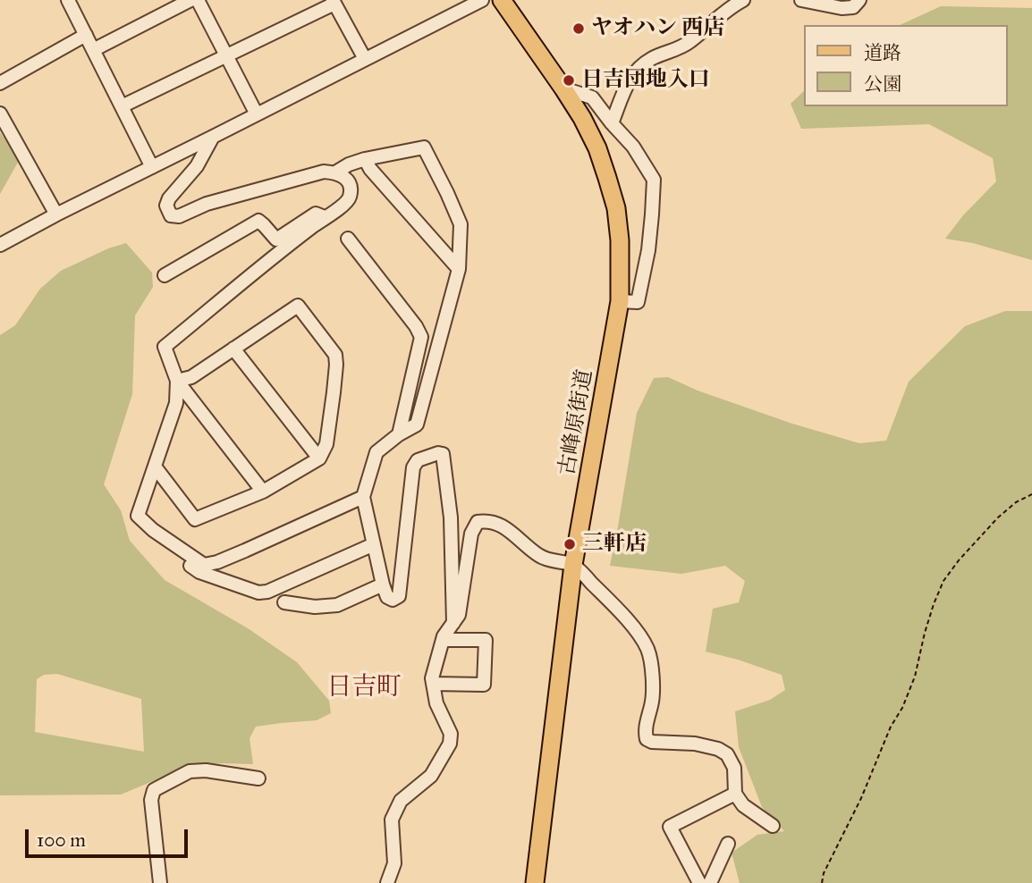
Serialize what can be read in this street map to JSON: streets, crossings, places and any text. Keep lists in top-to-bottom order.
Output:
{
  "streets": {
    "main road": ["古峰原街道"]
  },
  "districts": ["日吉町"],
  "places": ["ヤオハン 西店", "日吉団地入口", "三軒店"],
  "legend": ["道路", "公園"],
  "scale_bar": "100 m"
}
